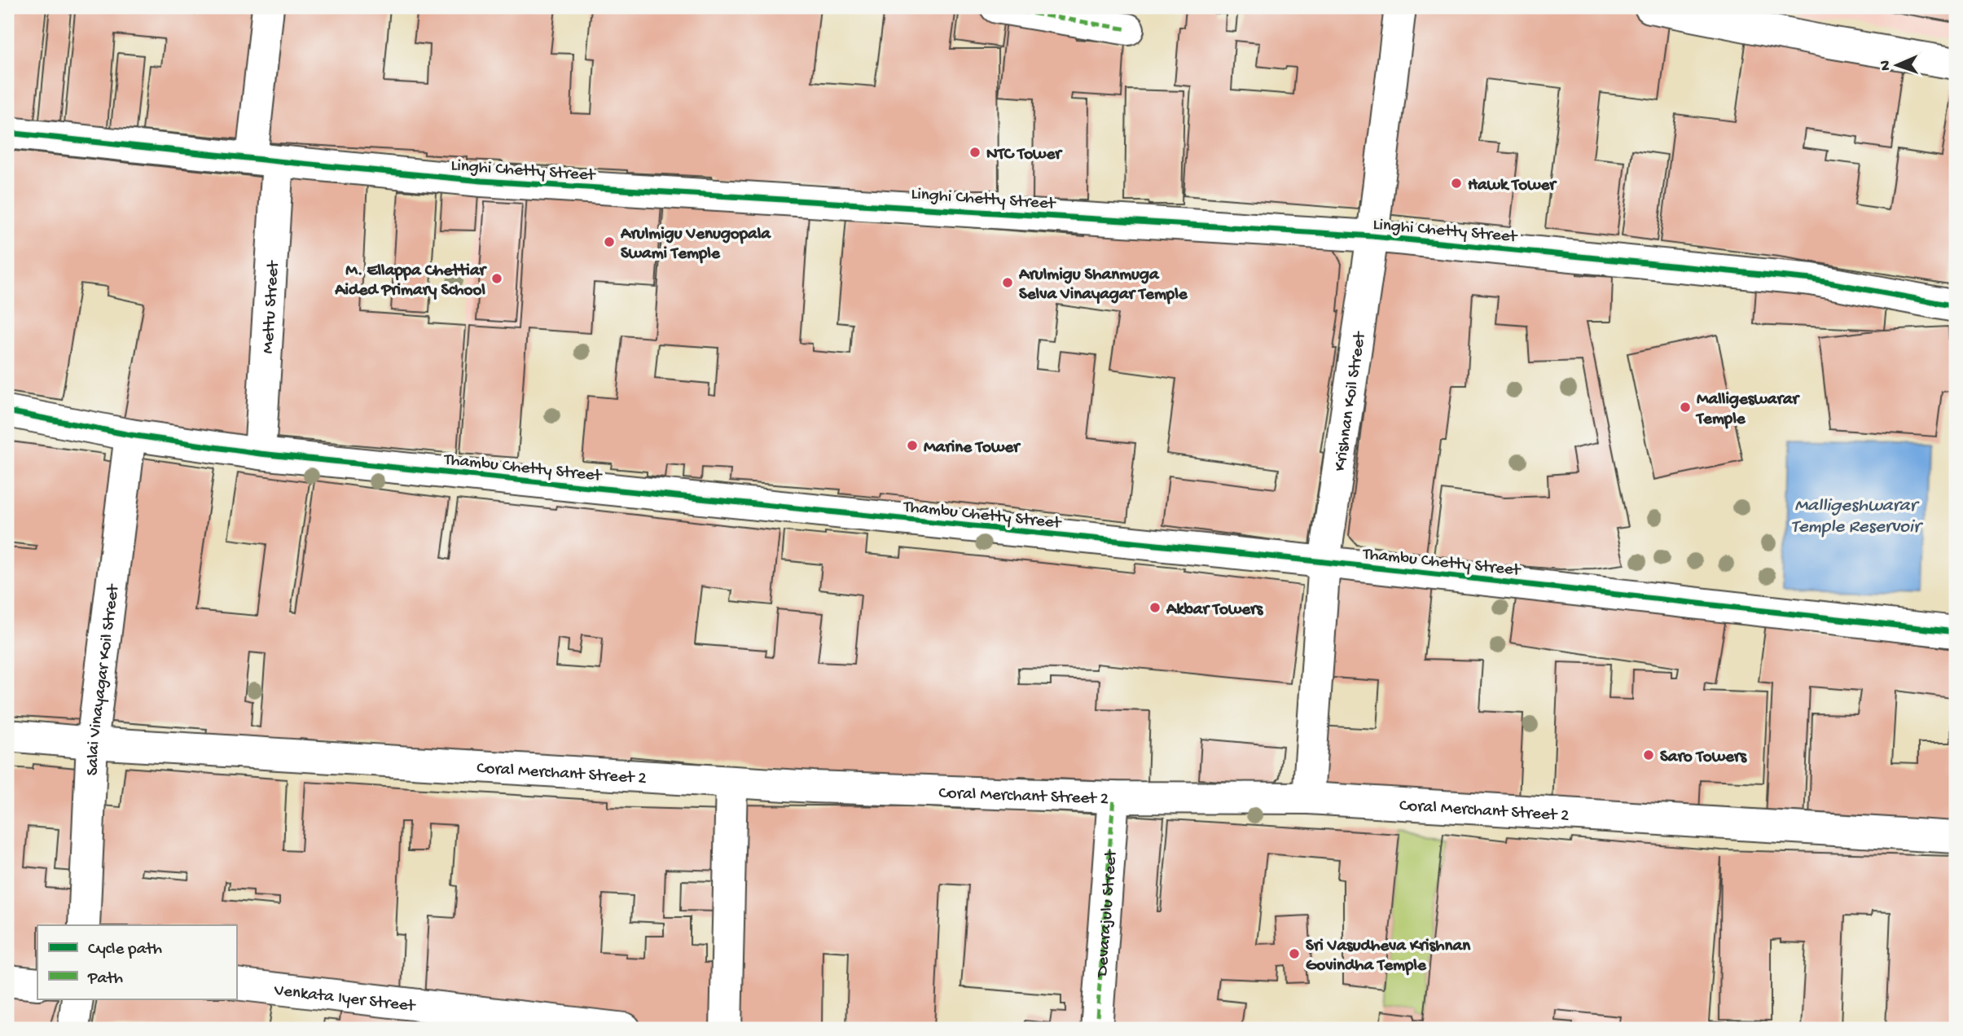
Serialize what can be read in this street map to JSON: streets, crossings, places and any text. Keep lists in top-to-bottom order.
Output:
{
  "streets": {
    "street": [
      "Linghi Chetty Street",
      "Mettu Street",
      "Krishnan Koil Street",
      "Thambu Chetty Street",
      "Salai Vinayagar Koil Street",
      "Coral Merchant Street 2",
      "Devarajulu Street",
      "Venkata Iyer Street"
    ]
  },
  "crossings": [
    ["Linghi Chetty Street", "Mettu Street"],
    ["Linghi Chetty Street", "Krishnan Koil Street"],
    ["Mettu Street", "Thambu Chetty Street"],
    ["Krishnan Koil Street", "Thambu Chetty Street"],
    ["Krishnan Koil Street", "Coral Merchant Street 2"],
    ["Thambu Chetty Street", "Salai Vinayagar Koil Street"],
    ["Salai Vinayagar Koil Street", "Coral Merchant Street 2"],
    ["Coral Merchant Street 2", "Devarajulu Street"]
  ],
  "water": ["Malligeshwarar Temple Reservoir"],
  "places": [
    "NTC Tower",
    "Hawk Tower",
    "Arulmigu Venugopala Swami Temple",
    "M. Ellappa Chettiar Aided Primary School",
    "Arulmigu Shanmuga Selva Vinayagar Temple",
    "Malligeswarar Temple",
    "Marine Tower",
    "Akbar Towers",
    "Saro Towers",
    "Sri Vasudheva Krishnan Govindha Temple"
  ],
  "legend": ["Cycle path", "Path"],
  "north": "left"
}
